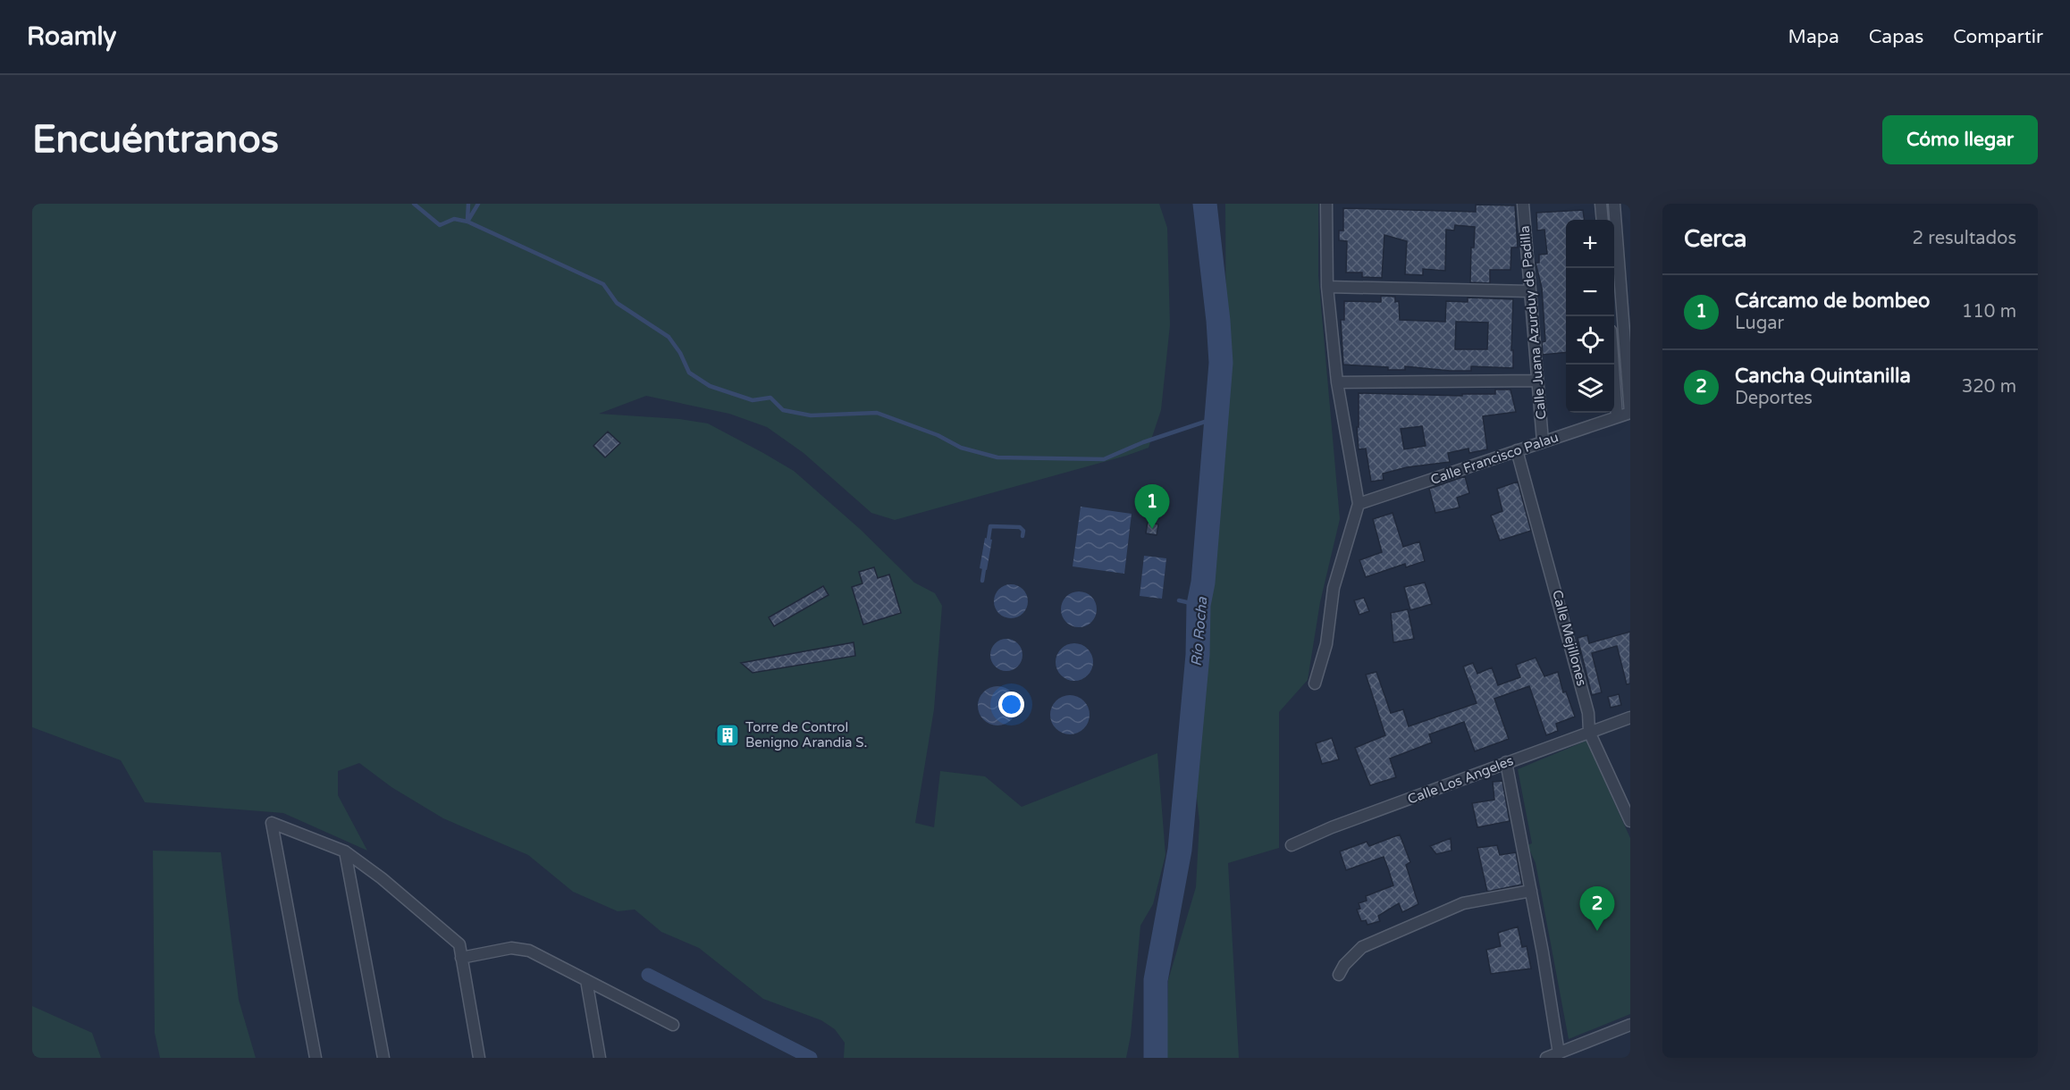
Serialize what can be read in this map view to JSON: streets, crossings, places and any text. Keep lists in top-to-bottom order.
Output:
{
  "streets": {
    "street": [
      "Calle Juana Azurduy de Padilla",
      "Calle Francisco Palau",
      "Calle Mejillones",
      "Calle Los Angeles"
    ]
  },
  "crossings": [
    ["Calle Juana Azurduy de Padilla", "Calle Francisco Palau"],
    ["Calle Francisco Palau", "Calle Mejillones"],
    ["Calle Mejillones", "Calle Los Angeles"]
  ],
  "water": ["Río Rocha"],
  "places": {
    "building": ["Torre de Control Benigno Arandia S."]
  },
  "page": {
    "header": "Roamly",
    "nav": ["Mapa", "Capas", "Compartir"],
    "buttons": "Cómo llegar",
    "title": "Encuéntranos",
    "heading": ["Cerca", "2 resultados"],
    "map_buttons": ["+", "−"],
    "list": [
      {
        "mark": "1",
        "name": "Cárcamo de bombeo",
        "note": "Lugar",
        "value": "110 m"
      },
      {
        "mark": "2",
        "name": "Cancha Quintanilla",
        "note": "Deportes",
        "value": "320 m"
      }
    ],
    "pins": ["1", "2"]
  }
}
